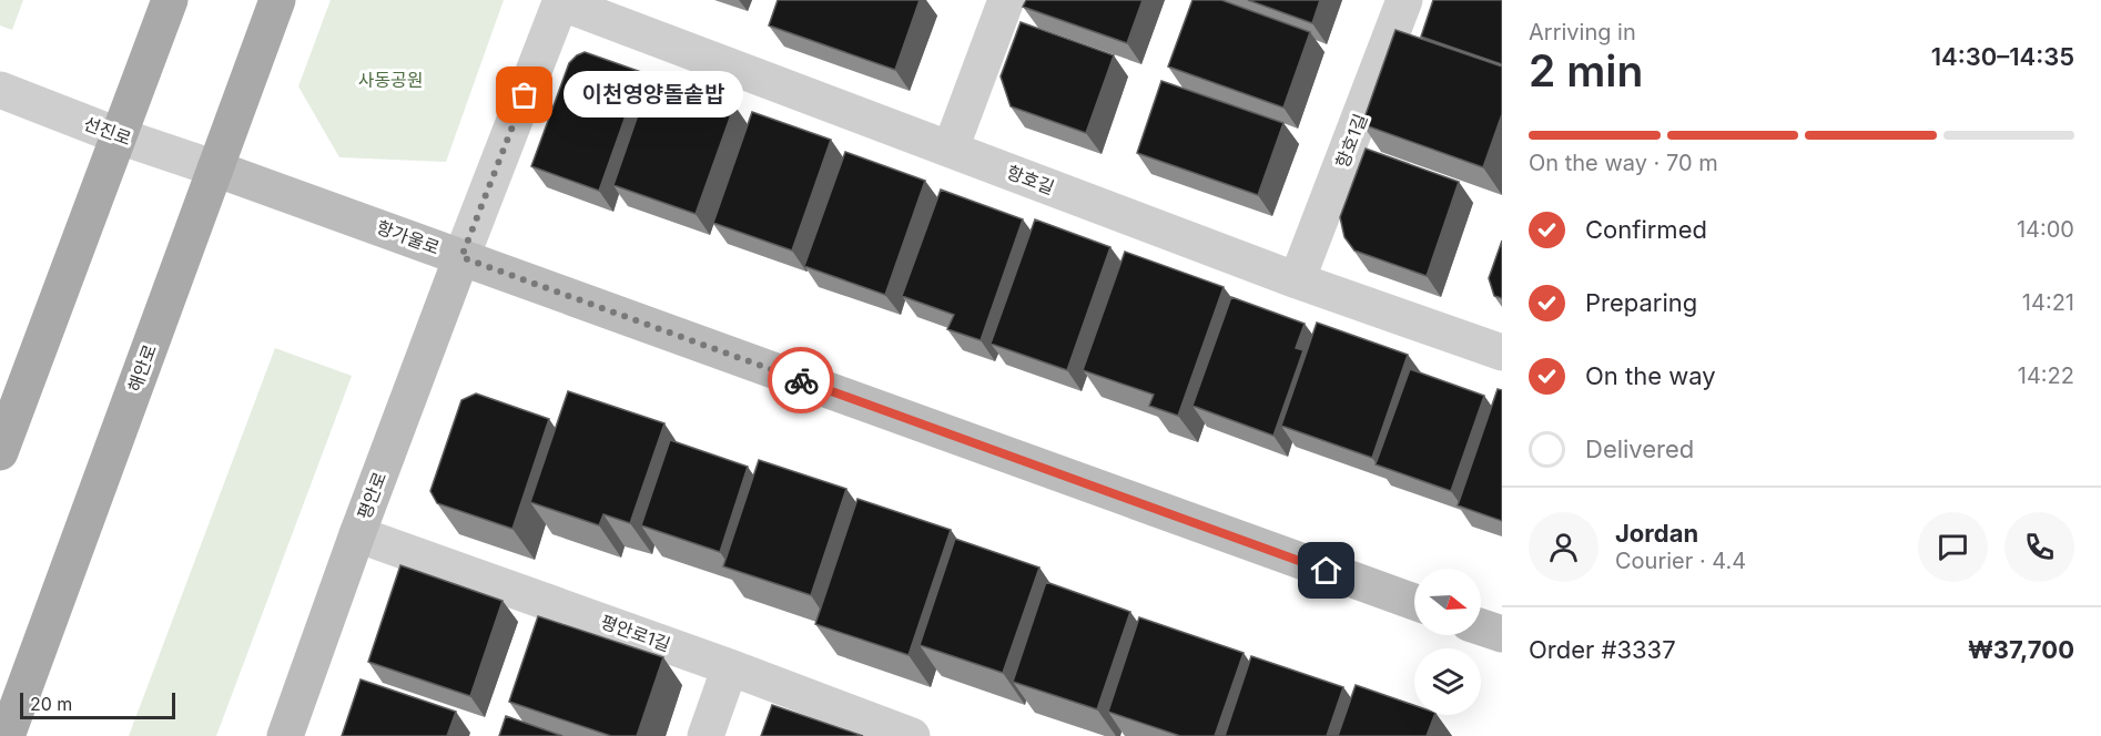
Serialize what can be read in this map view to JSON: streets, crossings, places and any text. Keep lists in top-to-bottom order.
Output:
{
  "streets": {
    "main road": ["항가울로", "해안로", "평안로"],
    "street": [
      "선진로",
      "항호1길",
      "항호길",
      "평안로1길"
    ]
  },
  "crossings": [
    ["선진로", "항가울로"],
    ["선진로", "해안로"],
    ["항호1길", "항호길"],
    ["항가울로", "해안로"],
    ["항가울로", "평안로"],
    ["평안로", "평안로1길"]
  ],
  "parks": ["사동공원"],
  "places": ["이천영양돌솥밥"],
  "scale_bar": "20 m",
  "north": "right",
  "page": {
    "heading": ["2 min", "Arriving in", "14:30–14:35"],
    "panel": [
      "Jordan",
      "Courier · 4.4",
      "Order #3337",
      "₩37,700"
    ],
    "bubble": "이천영양돌솥밥",
    "bar": "On the way · 70 m",
    "list": [
      ["Confirmed", "14:00"],
      ["Preparing", "14:21"],
      ["On the way", "14:22"],
      "Delivered"
    ],
    "scale": "20 m"
  }
}
